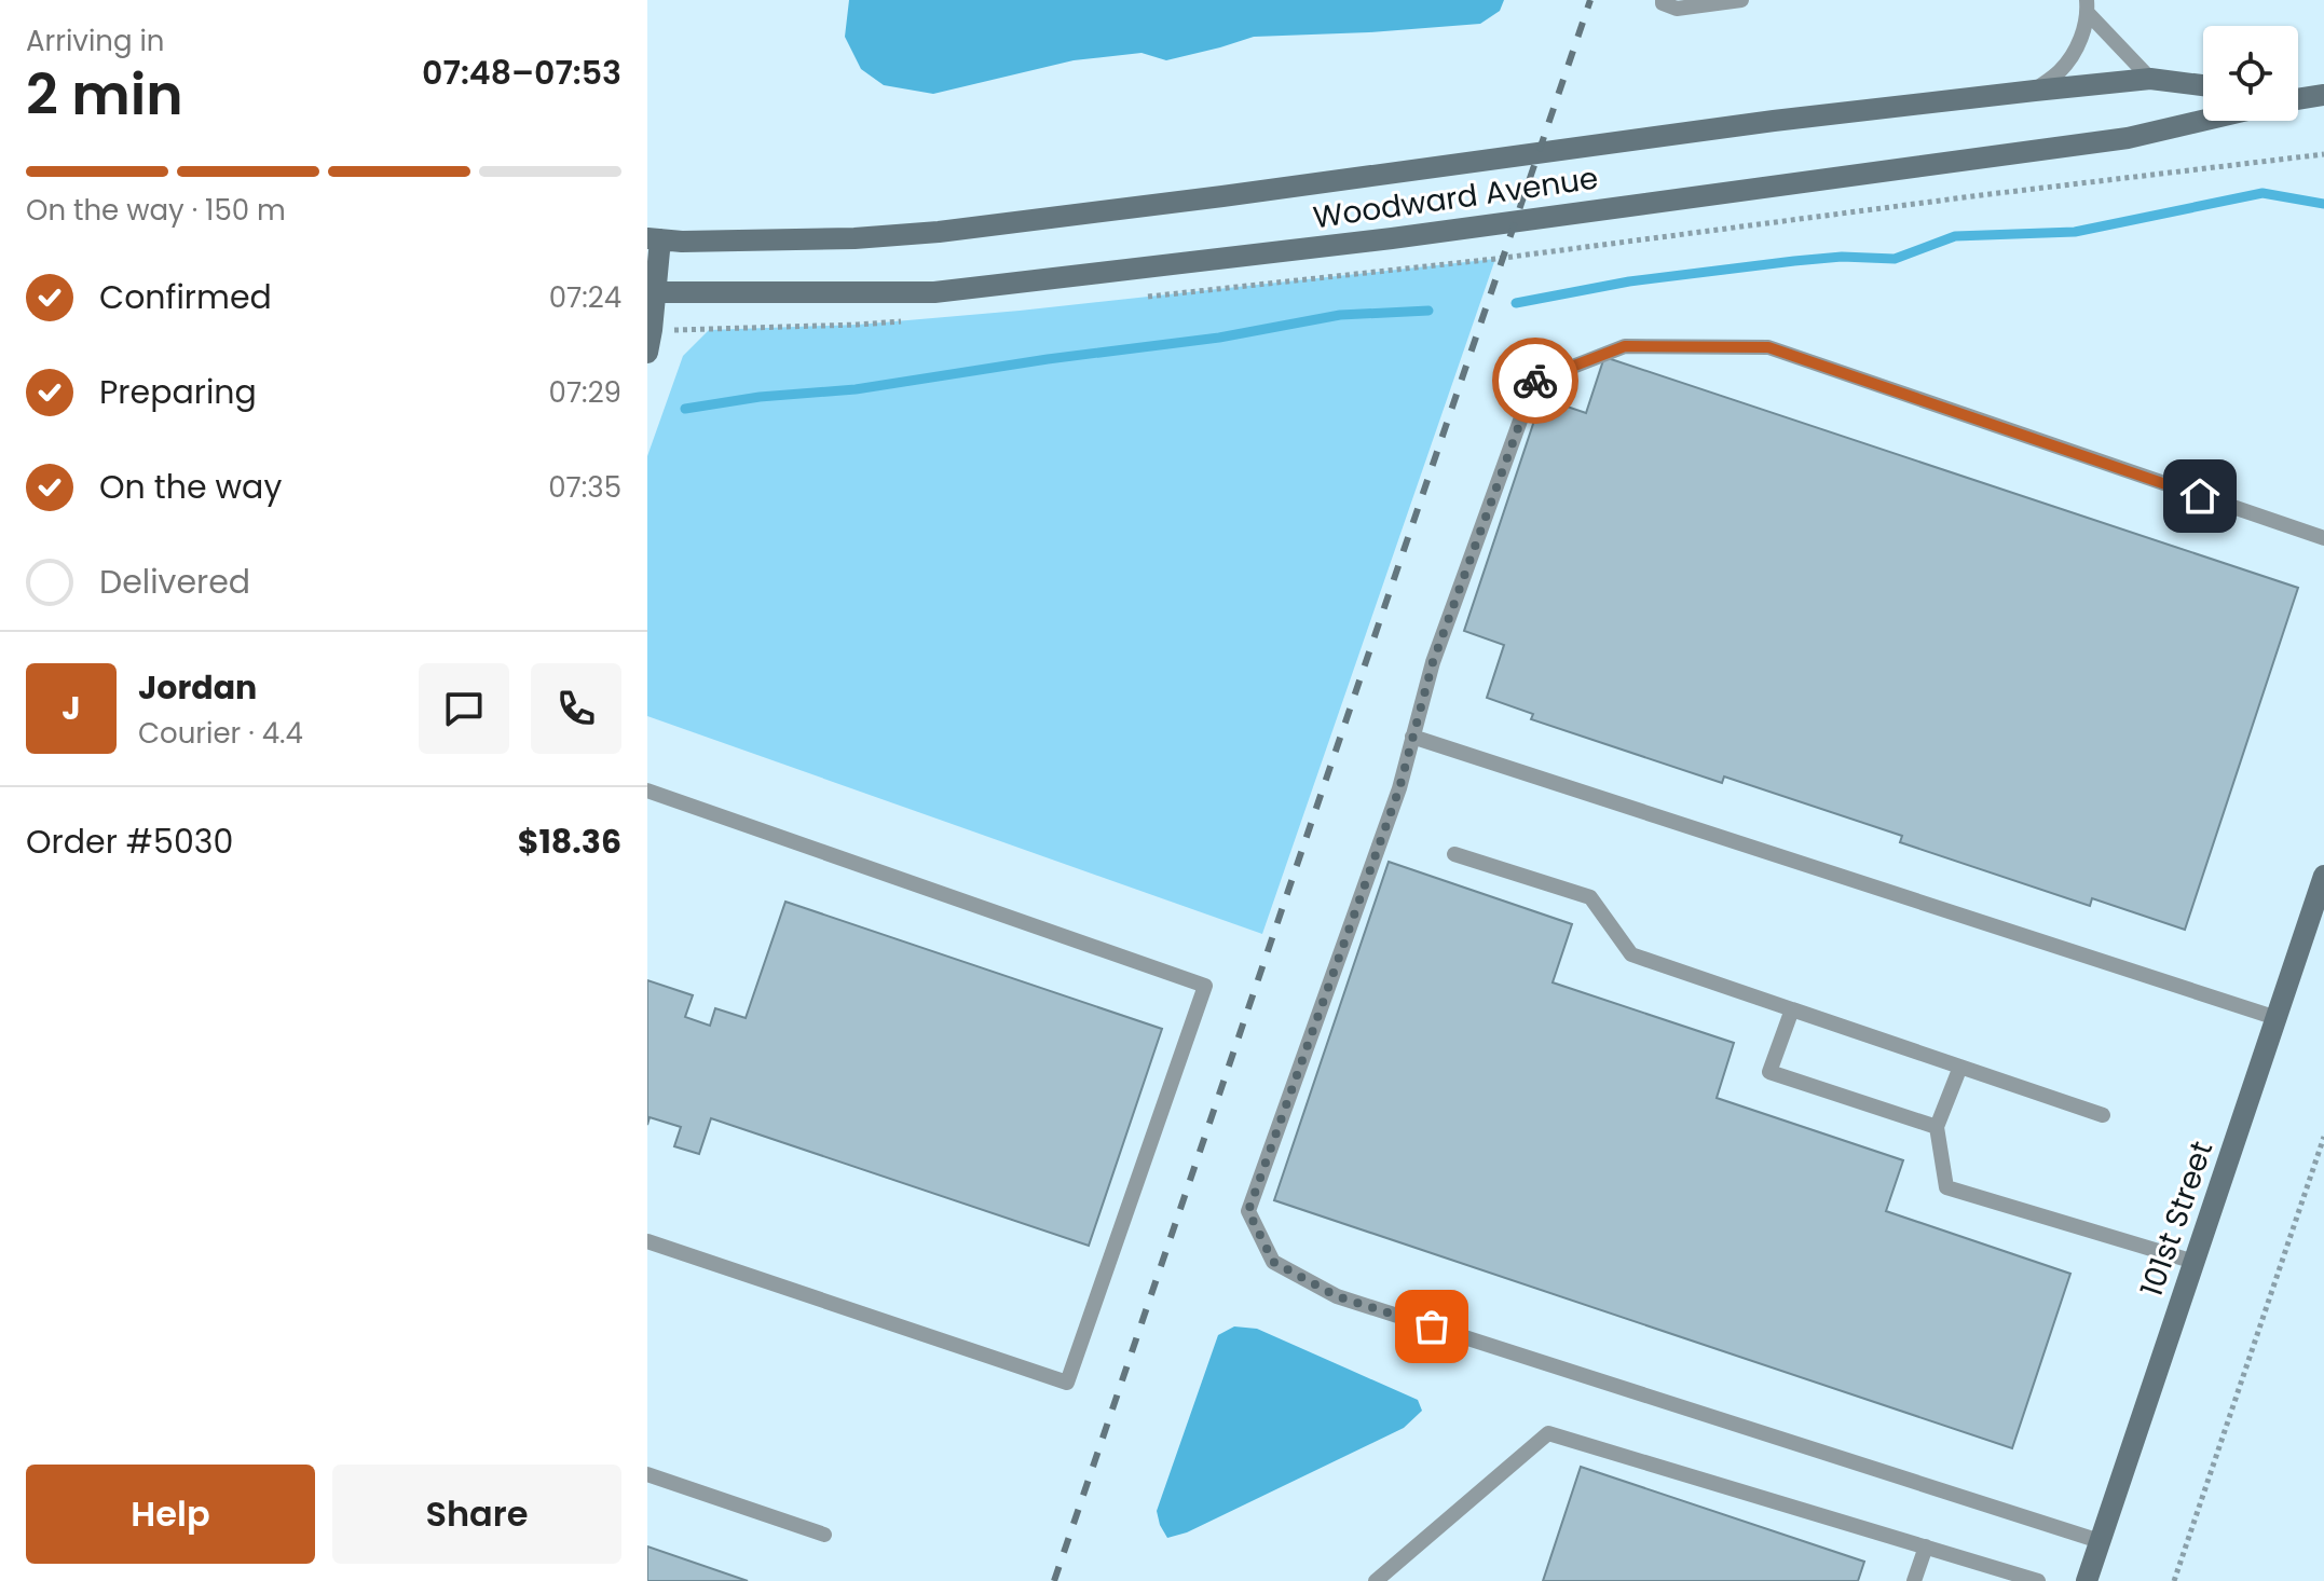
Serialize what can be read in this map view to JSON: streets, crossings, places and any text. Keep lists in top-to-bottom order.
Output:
{
  "streets": {
    "street": ["Woodward Avenue", "101st Street"]
  },
  "page": {
    "heading": ["2 min", "Arriving in", "07:48–07:53"],
    "panel": [
      "Jordan",
      "Courier · 4.4",
      "Order #5030",
      "$18.36"
    ],
    "bar": "On the way · 150 m",
    "list": [
      ["Confirmed", "07:24"],
      ["Preparing", "07:29"],
      ["On the way", "07:35"],
      "Delivered"
    ],
    "round": "J",
    "buttons": ["Help", "Share"]
  }
}
